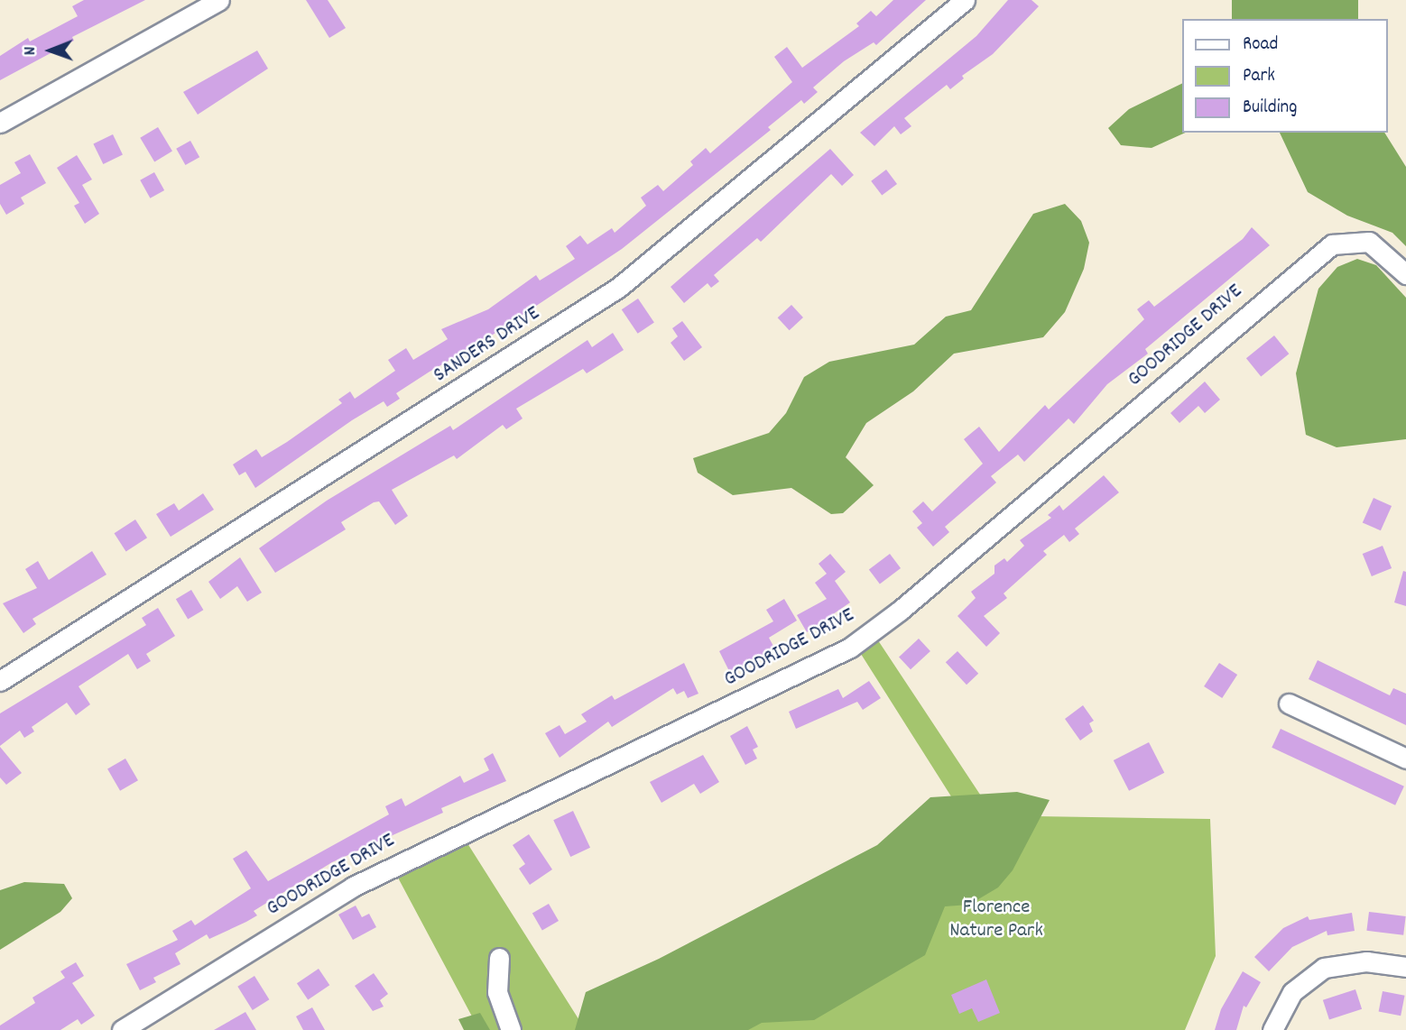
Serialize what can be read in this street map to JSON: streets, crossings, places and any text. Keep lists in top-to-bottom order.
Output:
{
  "streets": {
    "street": ["GOODRIDGE DRIVE", "SANDERS DRIVE"]
  },
  "parks": ["Florence Nature Park"],
  "legend": ["Road", "Park", "Building"],
  "north": "left"
}
